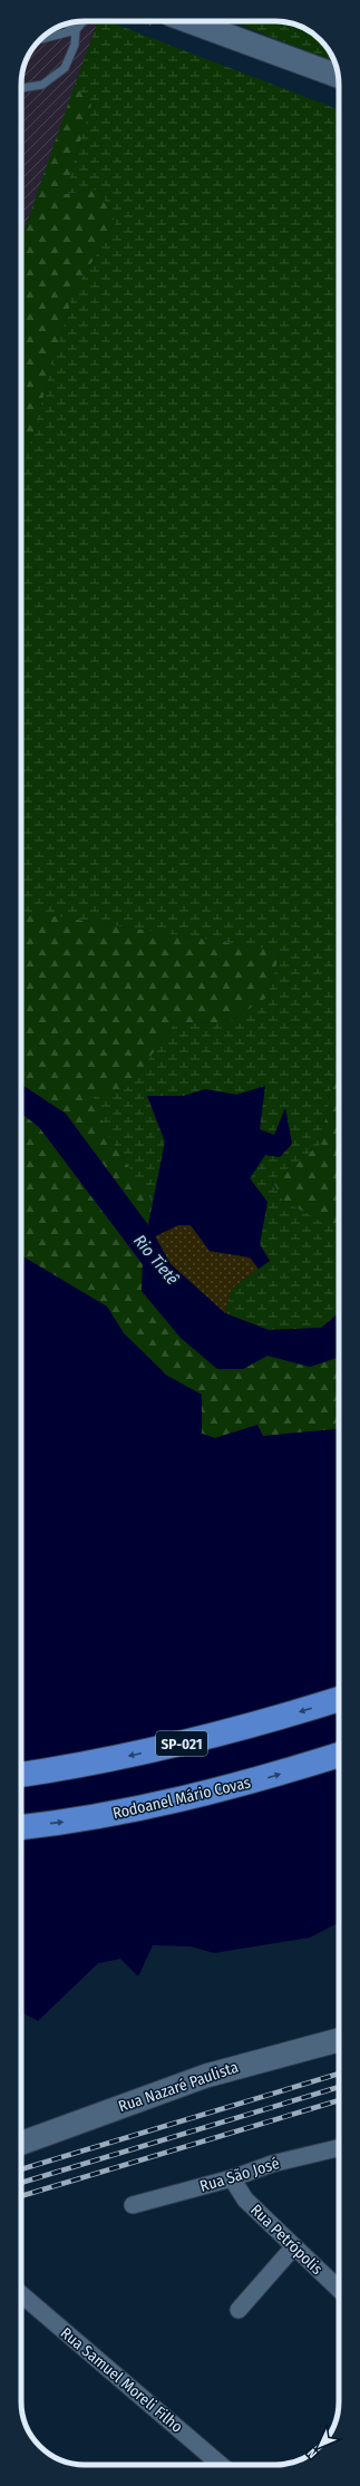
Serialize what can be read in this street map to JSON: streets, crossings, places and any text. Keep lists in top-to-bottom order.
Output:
{
  "streets": {
    "highway": ["SP-021", "Rodoanel Mário Covas"],
    "main road": ["Rua Nazaré Paulista"],
    "street": ["Rua São José", "Rua Petrópolis", "Rua Samuel Moreli Filho"]
  },
  "crossings": [
    ["Rua São José", "Rua Petrópolis"]
  ],
  "water": ["Rio Tietê"],
  "north": "bottom left"
}
